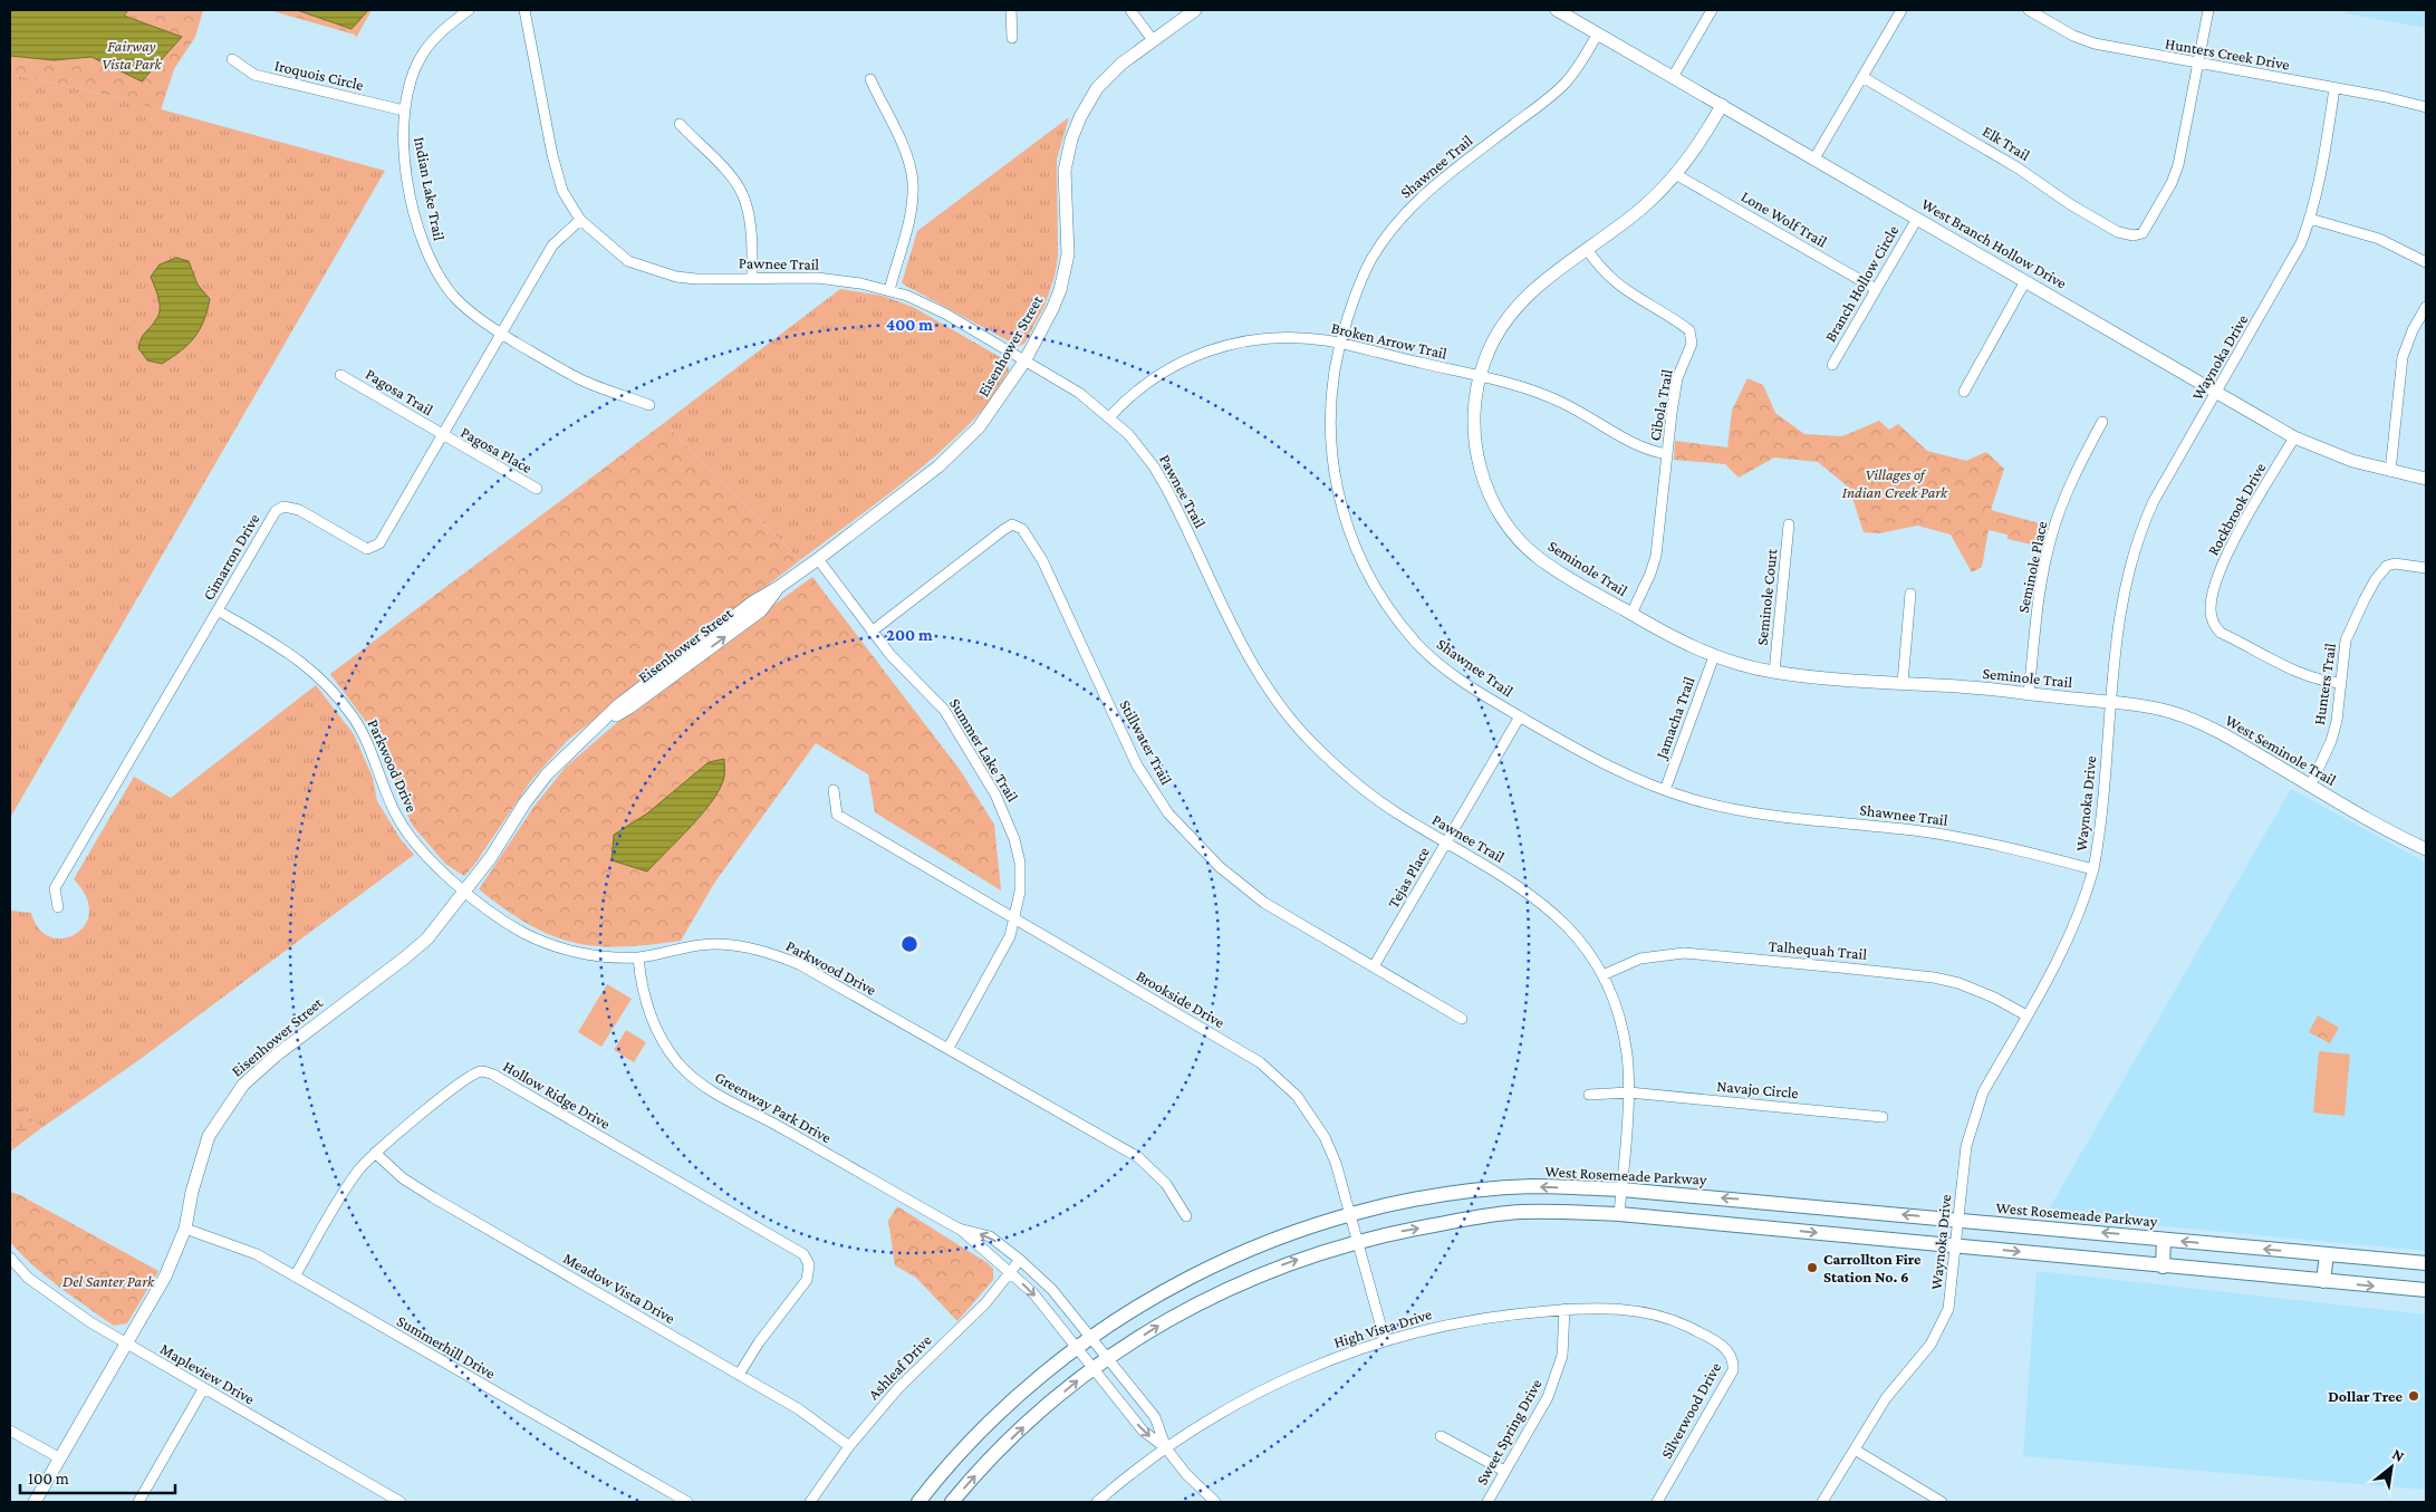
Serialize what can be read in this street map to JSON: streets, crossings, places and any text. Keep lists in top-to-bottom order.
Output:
{
  "streets": {
    "main road": ["West Rosemeade Parkway"],
    "street": [
      "Hunters Creek Drive",
      "Iroquois Circle",
      "Elk Trail",
      "Shawnee Trail",
      "Indian Lake Trail",
      "Lone Wolf Trail",
      "West Branch Hollow Drive",
      "Pawnee Trail",
      "Branch Hollow Circle",
      "Broken Arrow Trail",
      "Eisenhower Street",
      "Waynoka Drive",
      "Pagosa Trail",
      "Cibola Trail",
      "Pagosa Place",
      "Rockbrook Drive",
      "Cimarron Drive",
      "Seminole Place",
      "Seminole Trail",
      "Seminole Court",
      "Hunters Trail",
      "Jamacha Trail",
      "Stillwater Trail",
      "Summer Lake Trail",
      "West Seminole Trail",
      "Parkwood Drive",
      "Tejas Place",
      "Talhequah Trail",
      "Brookside Drive",
      "Navajo Circle",
      "Hollow Ridge Drive",
      "Greenway Park Drive",
      "Meadow Vista Drive",
      "High Vista Drive",
      "Summerhill Drive",
      "Ashleaf Drive",
      "Mapleview Drive",
      "Silverwood Drive",
      "Sweet Spring Drive"
    ]
  },
  "crossings": [
    ["Hunters Creek Drive", "Elk Trail"],
    ["Hunters Creek Drive", "Waynoka Drive"],
    ["Iroquois Circle", "Indian Lake Trail"],
    ["Shawnee Trail", "West Branch Hollow Drive"],
    ["Shawnee Trail", "Broken Arrow Trail"],
    ["Shawnee Trail", "Waynoka Drive"],
    ["Shawnee Trail", "Jamacha Trail"],
    ["Shawnee Trail", "Tejas Place"],
    ["Indian Lake Trail", "Cimarron Drive"],
    ["Lone Wolf Trail", "Branch Hollow Circle"],
    ["Lone Wolf Trail", "Seminole Trail"],
    ["West Branch Hollow Drive", "Branch Hollow Circle"],
    ["West Branch Hollow Drive", "Waynoka Drive"],
    ["West Branch Hollow Drive", "Rockbrook Drive"],
    ["West Branch Hollow Drive", "Seminole Trail"],
    ["Pawnee Trail", "Broken Arrow Trail"],
    ["Pawnee Trail", "Eisenhower Street"],
    ["Pawnee Trail", "Cimarron Drive"],
    ["Pawnee Trail", "Tejas Place"],
    ["Pawnee Trail", "Talhequah Trail"],
    ["Pawnee Trail", "Navajo Circle"],
    ["Pawnee Trail", "West Rosemeade Parkway"],
    ["Broken Arrow Trail", "Cibola Trail"],
    ["Broken Arrow Trail", "Seminole Trail"],
    ["Eisenhower Street", "Summer Lake Trail"],
    ["Eisenhower Street", "Parkwood Drive"],
    ["Eisenhower Street", "Summerhill Drive"],
    ["Eisenhower Street", "Mapleview Drive"],
    ["Waynoka Drive", "Seminole Trail"],
    ["Waynoka Drive", "West Seminole Trail"],
    ["Waynoka Drive", "Talhequah Trail"],
    ["Waynoka Drive", "West Rosemeade Parkway"],
    ["Pagosa Trail", "Pagosa Place"],
    ["Pagosa Trail", "Cimarron Drive"],
    ["Cibola Trail", "Seminole Trail"],
    ["Pagosa Place", "Cimarron Drive"],
    ["Rockbrook Drive", "Hunters Trail"],
    ["Cimarron Drive", "Parkwood Drive"],
    ["Seminole Place", "Seminole Trail"],
    ["Seminole Trail", "Seminole Court"],
    ["Seminole Trail", "Jamacha Trail"],
    ["Seminole Trail", "West Seminole Trail"],
    ["Hunters Trail", "West Seminole Trail"],
    ["Stillwater Trail", "Summer Lake Trail"],
    ["Stillwater Trail", "Tejas Place"],
    ["Summer Lake Trail", "Parkwood Drive"],
    ["Summer Lake Trail", "Brookside Drive"],
    ["Parkwood Drive", "Greenway Park Drive"],
    ["Brookside Drive", "West Rosemeade Parkway"],
    ["Brookside Drive", "High Vista Drive"],
    ["Hollow Ridge Drive", "Meadow Vista Drive"],
    ["Hollow Ridge Drive", "Summerhill Drive"],
    ["Greenway Park Drive", "West Rosemeade Parkway"],
    ["Greenway Park Drive", "High Vista Drive"],
    ["Greenway Park Drive", "Ashleaf Drive"],
    ["Meadow Vista Drive", "Ashleaf Drive"],
    ["High Vista Drive", "Silverwood Drive"],
    ["High Vista Drive", "Sweet Spring Drive"]
  ],
  "parks": ["Fairway Vista Park", "Villages of Indian Creek Park", "Del Santer Park"],
  "places": ["Carrollton Fire Station No. 6", "Dollar Tree"],
  "scale_bar": "100 m",
  "north": "top right",
  "rings": ["400 m", "200 m"]
}
